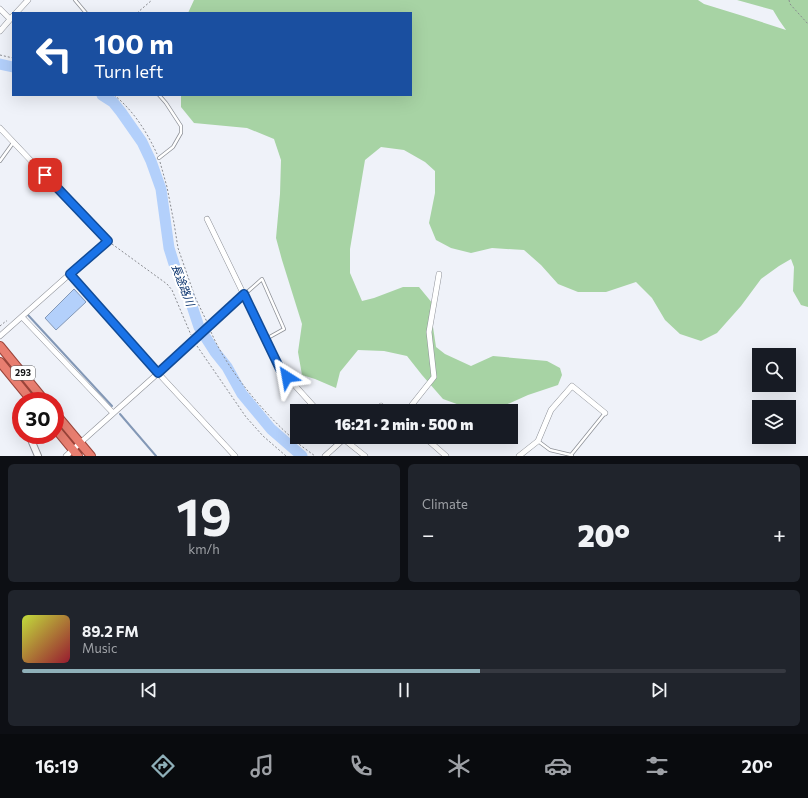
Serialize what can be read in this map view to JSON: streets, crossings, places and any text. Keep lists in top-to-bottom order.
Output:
{
  "streets": {
    "highway": ["293"]
  },
  "water": ["長途路川"],
  "page": {
    "turn": ["100 m", "Turn left"],
    "limit": "30",
    "trip": "16:21 · 2 min · 500 m",
    "tile": [
      ["19", "km/h"],
      "Climate"
    ],
    "heat": ["−", "20°", "+"],
    "song": ["89.2 FM", "Music"],
    "tabs": ["16:19", "20°"]
  }
}
